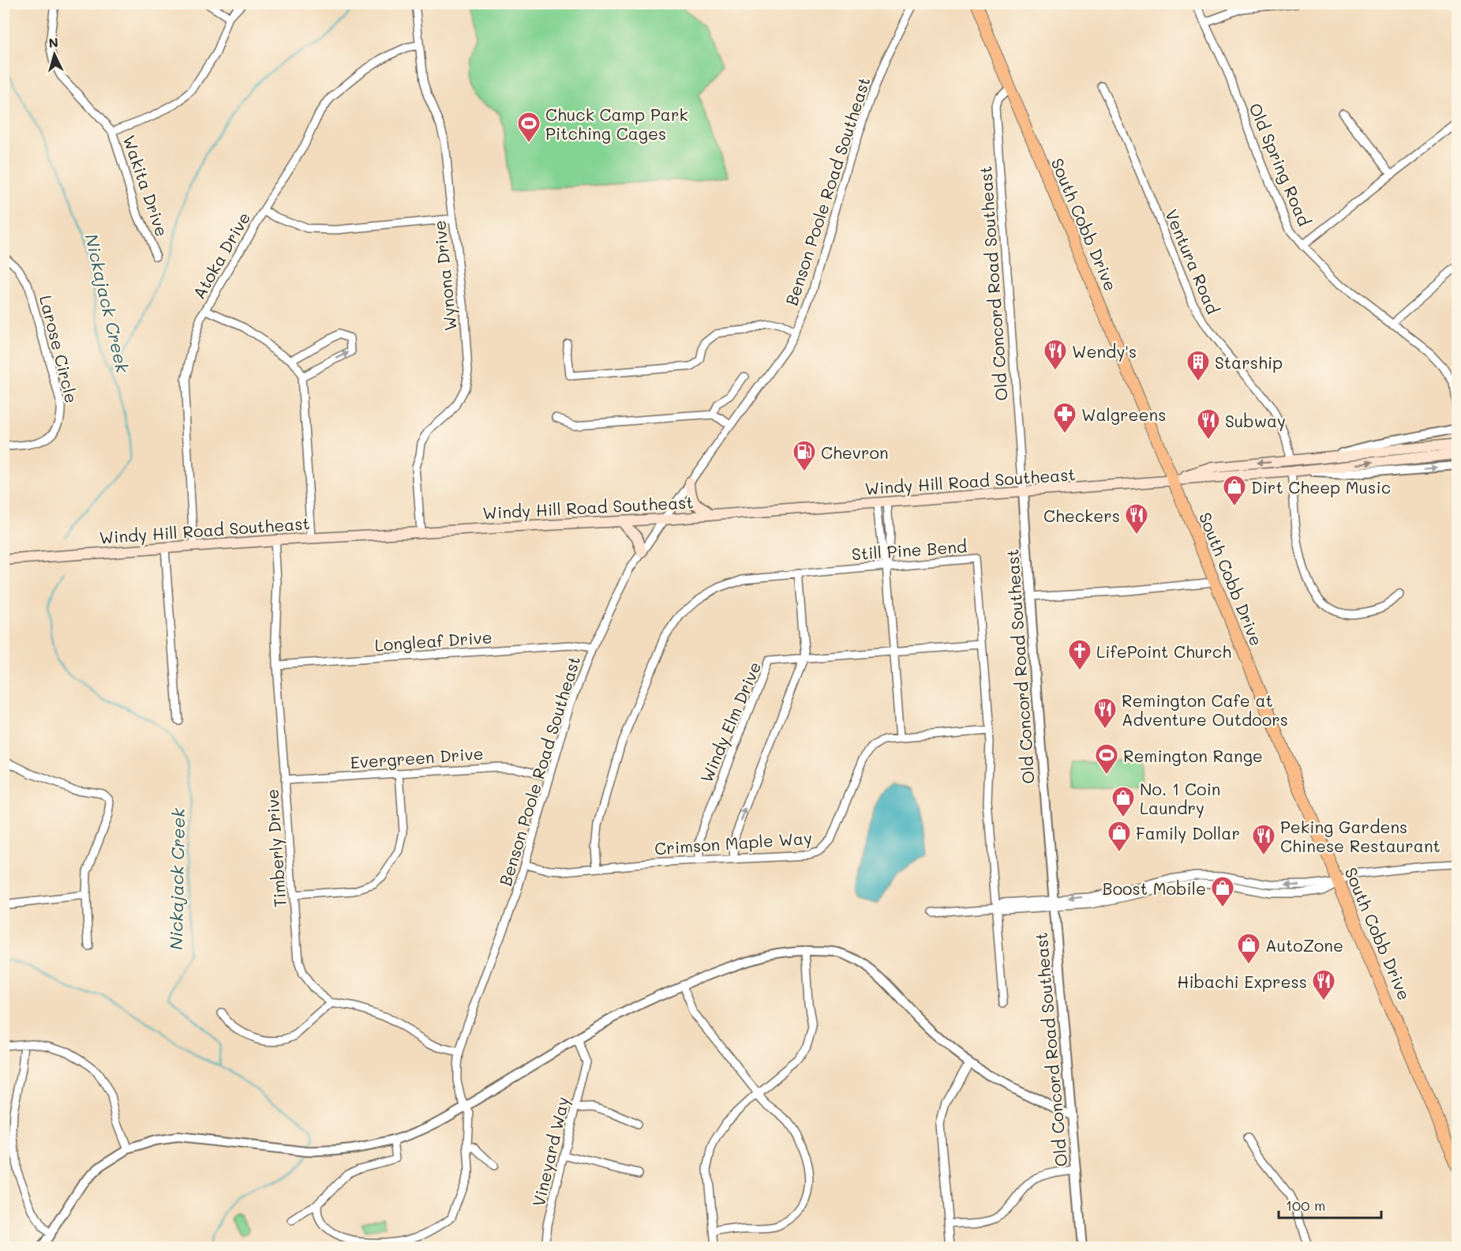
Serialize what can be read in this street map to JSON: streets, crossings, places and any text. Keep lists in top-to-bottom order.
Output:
{
  "streets": {
    "main road": ["South Cobb Drive", "Windy Hill Road Southeast"],
    "street": [
      "Old Spring Road",
      "Wakita Drive",
      "Benson Poole Road Southeast",
      "Atoka Drive",
      "Ventura Road",
      "Wynona Drive",
      "Old Concord Road Southeast",
      "Larose Circle",
      "Still Pine Bend",
      "Longleaf Drive",
      "Windy Elm Drive",
      "Evergreen Drive",
      "Crimson Maple Way",
      "Timberly Drive",
      "Vineyard Way"
    ]
  },
  "crossings": [
    ["Benson Poole Road Southeast", "Windy Hill Road Southeast"],
    ["Benson Poole Road Southeast", "Longleaf Drive"],
    ["Benson Poole Road Southeast", "Evergreen Drive"],
    ["Benson Poole Road Southeast", "Crimson Maple Way"],
    ["South Cobb Drive", "Old Concord Road Southeast"],
    ["South Cobb Drive", "Windy Hill Road Southeast"],
    ["Atoka Drive", "Wynona Drive"],
    ["Atoka Drive", "Windy Hill Road Southeast"],
    ["Ventura Road", "Windy Hill Road Southeast"],
    ["Wynona Drive", "Windy Hill Road Southeast"],
    ["Old Concord Road Southeast", "Windy Hill Road Southeast"],
    ["Windy Hill Road Southeast", "Timberly Drive"],
    ["Still Pine Bend", "Windy Elm Drive"],
    ["Still Pine Bend", "Crimson Maple Way"],
    ["Longleaf Drive", "Timberly Drive"],
    ["Windy Elm Drive", "Crimson Maple Way"],
    ["Evergreen Drive", "Timberly Drive"]
  ],
  "water": ["Nickajack Creek"],
  "places": {
    "sports": ["Chuck Camp Park Pitching Cages", "Remington Range"],
    "restaurant": [
      "Wendy's",
      "Subway",
      "Checkers",
      "Remington Cafe at Adventure Outdoors",
      "Peking Gardens Chinese Restaurant",
      "Hibachi Express"
    ],
    "building": ["Starship"],
    "pharmacy": ["Walgreens"],
    "fuel station": ["Chevron"],
    "shop": [
      "Dirt Cheep Music",
      "No. 1 Coin Laundry",
      "Family Dollar",
      "Boost Mobile",
      "AutoZone"
    ],
    "church": ["LifePoint Church"]
  },
  "scale_bar": "100 m",
  "north": "top"
}
